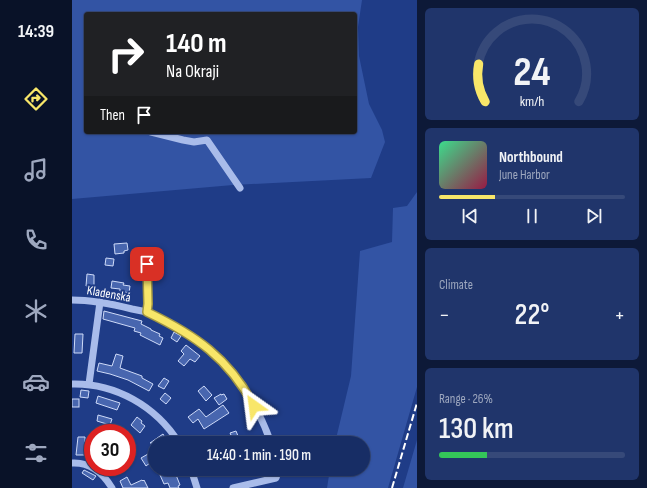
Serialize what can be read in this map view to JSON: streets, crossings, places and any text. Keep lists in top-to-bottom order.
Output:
{
  "streets": {
    "street": ["Kladenská"]
  },
  "page": {
    "tabs": "14:39",
    "turn": ["140 m", "Na Okraji"],
    "then": "Then",
    "song": ["Northbound", "June Harbor"],
    "tile": [
      "Climate",
      ["Range · 26%", "130 km"]
    ],
    "heat": ["−", "22°", "+"],
    "limit": "30",
    "trip": "14:40 · 1 min · 190 m",
    "gauge": ["24", "km/h"]
  }
}
